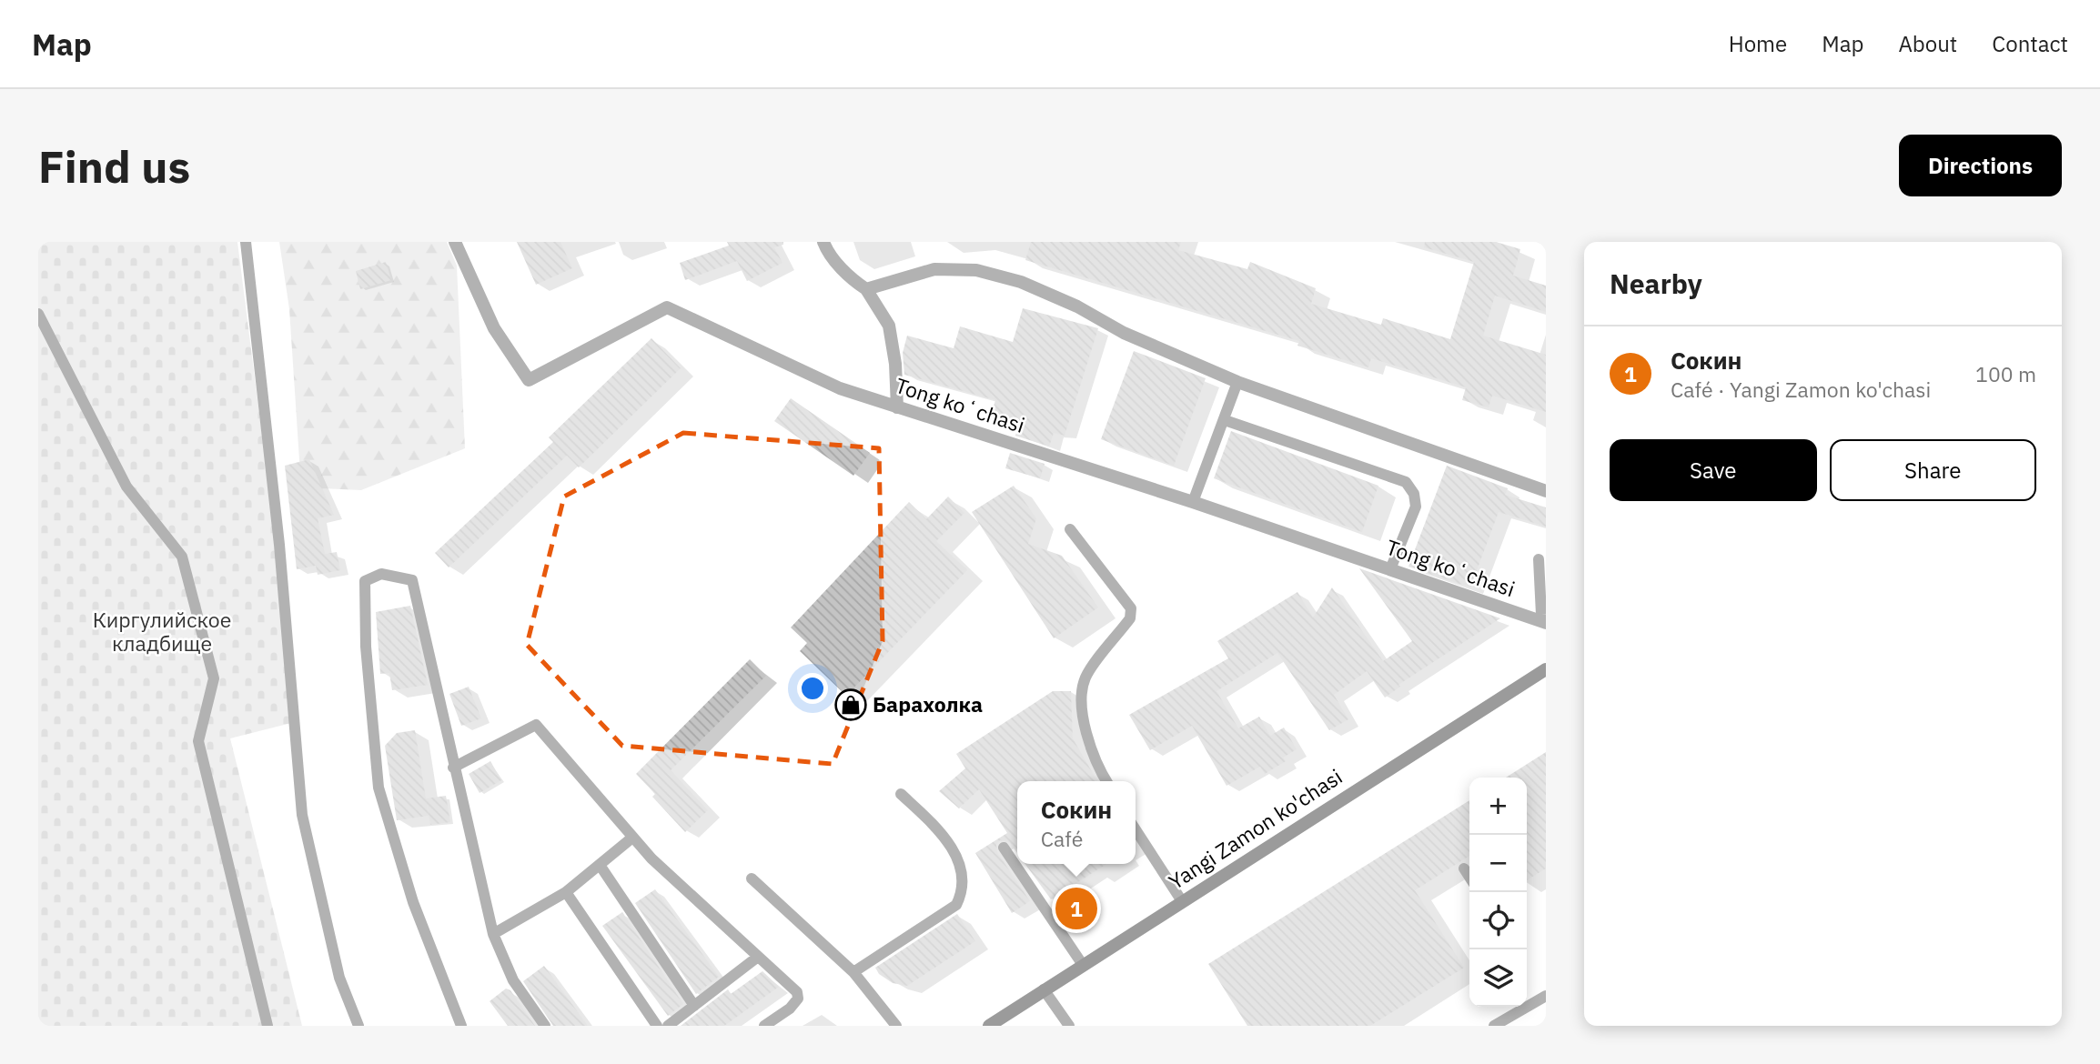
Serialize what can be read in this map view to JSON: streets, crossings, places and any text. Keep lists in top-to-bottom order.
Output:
{
  "streets": {
    "street": ["Tong koʻchasi", "Yangi Zamon ko'chasi"]
  },
  "parks": ["Киргулийское кладбище"],
  "places": {
    "shop": ["Барахолка"]
  },
  "page": {
    "header": "Map",
    "nav": [
      "Home",
      "Map",
      "About",
      "Contact"
    ],
    "buttons": [
      "Directions",
      ["Save", "Share"]
    ],
    "title": "Find us",
    "heading": "Nearby",
    "list": [
      {
        "mark": "1",
        "name": "Сокин",
        "note": "Café · Yangi Zamon ko'chasi",
        "value": "100 m"
      }
    ],
    "map_buttons": ["+", "−"],
    "popup": ["Сокин", "Café"],
    "pins": "1"
  }
}
